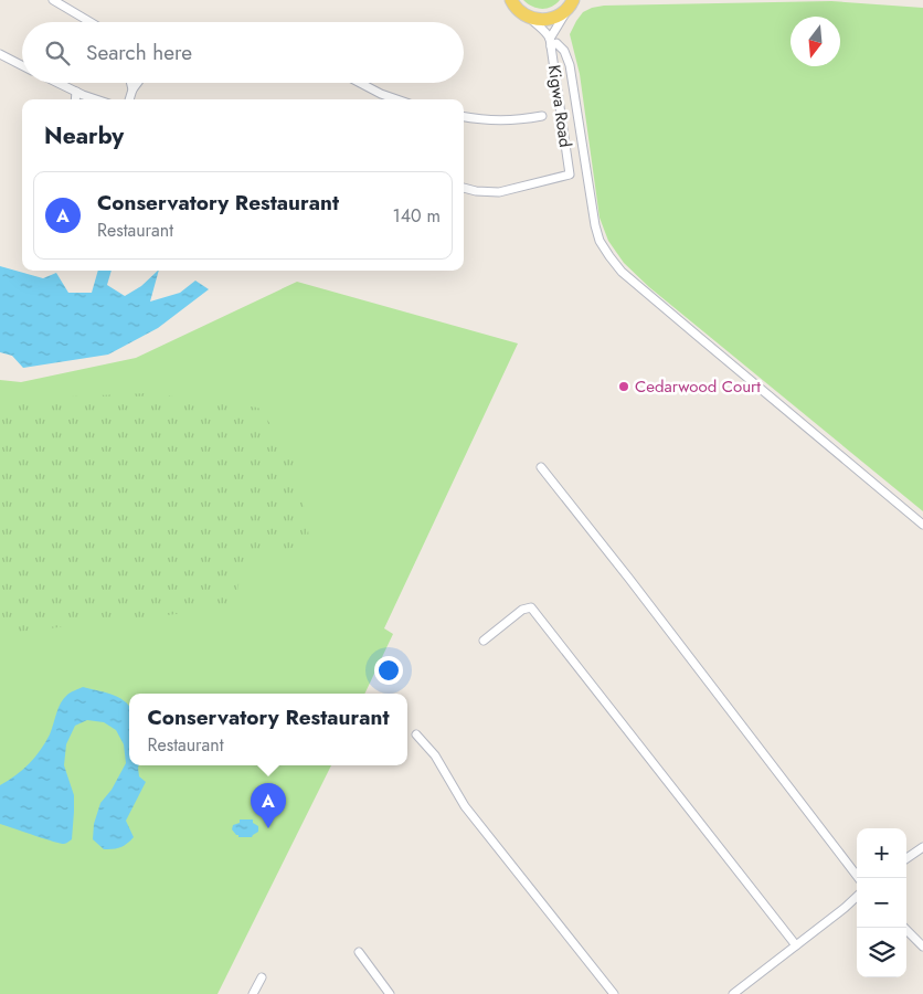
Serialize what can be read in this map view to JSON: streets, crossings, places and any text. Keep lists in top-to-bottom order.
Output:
{
  "streets": {
    "street": ["Kigwa Road"]
  },
  "places": ["Cedarwood Court"],
  "north": "bottom",
  "page": {
    "search": "Search here",
    "heading": "Nearby",
    "list": [
      {
        "mark": "A",
        "name": "Conservatory Restaurant",
        "note": "Restaurant",
        "value": "140 m"
      }
    ],
    "popup": ["Conservatory Restaurant", "Restaurant"],
    "pins": "A",
    "map_buttons": ["+", "−"]
  }
}
